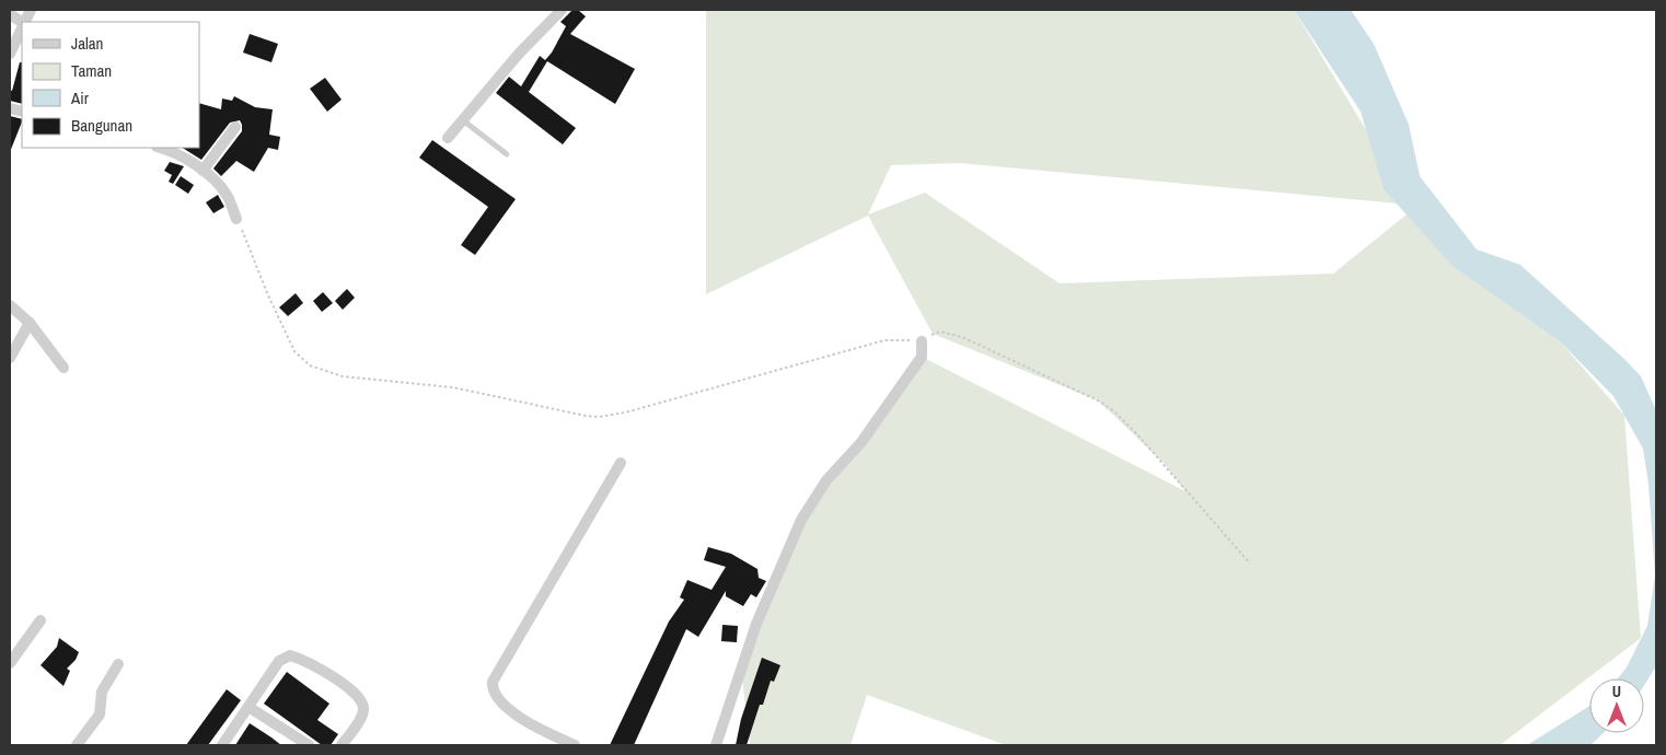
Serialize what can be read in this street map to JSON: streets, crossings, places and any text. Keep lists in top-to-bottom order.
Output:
{
  "legend": [
    "Jalan",
    "Taman",
    "Air",
    "Bangunan"
  ],
  "north": "top"
}
